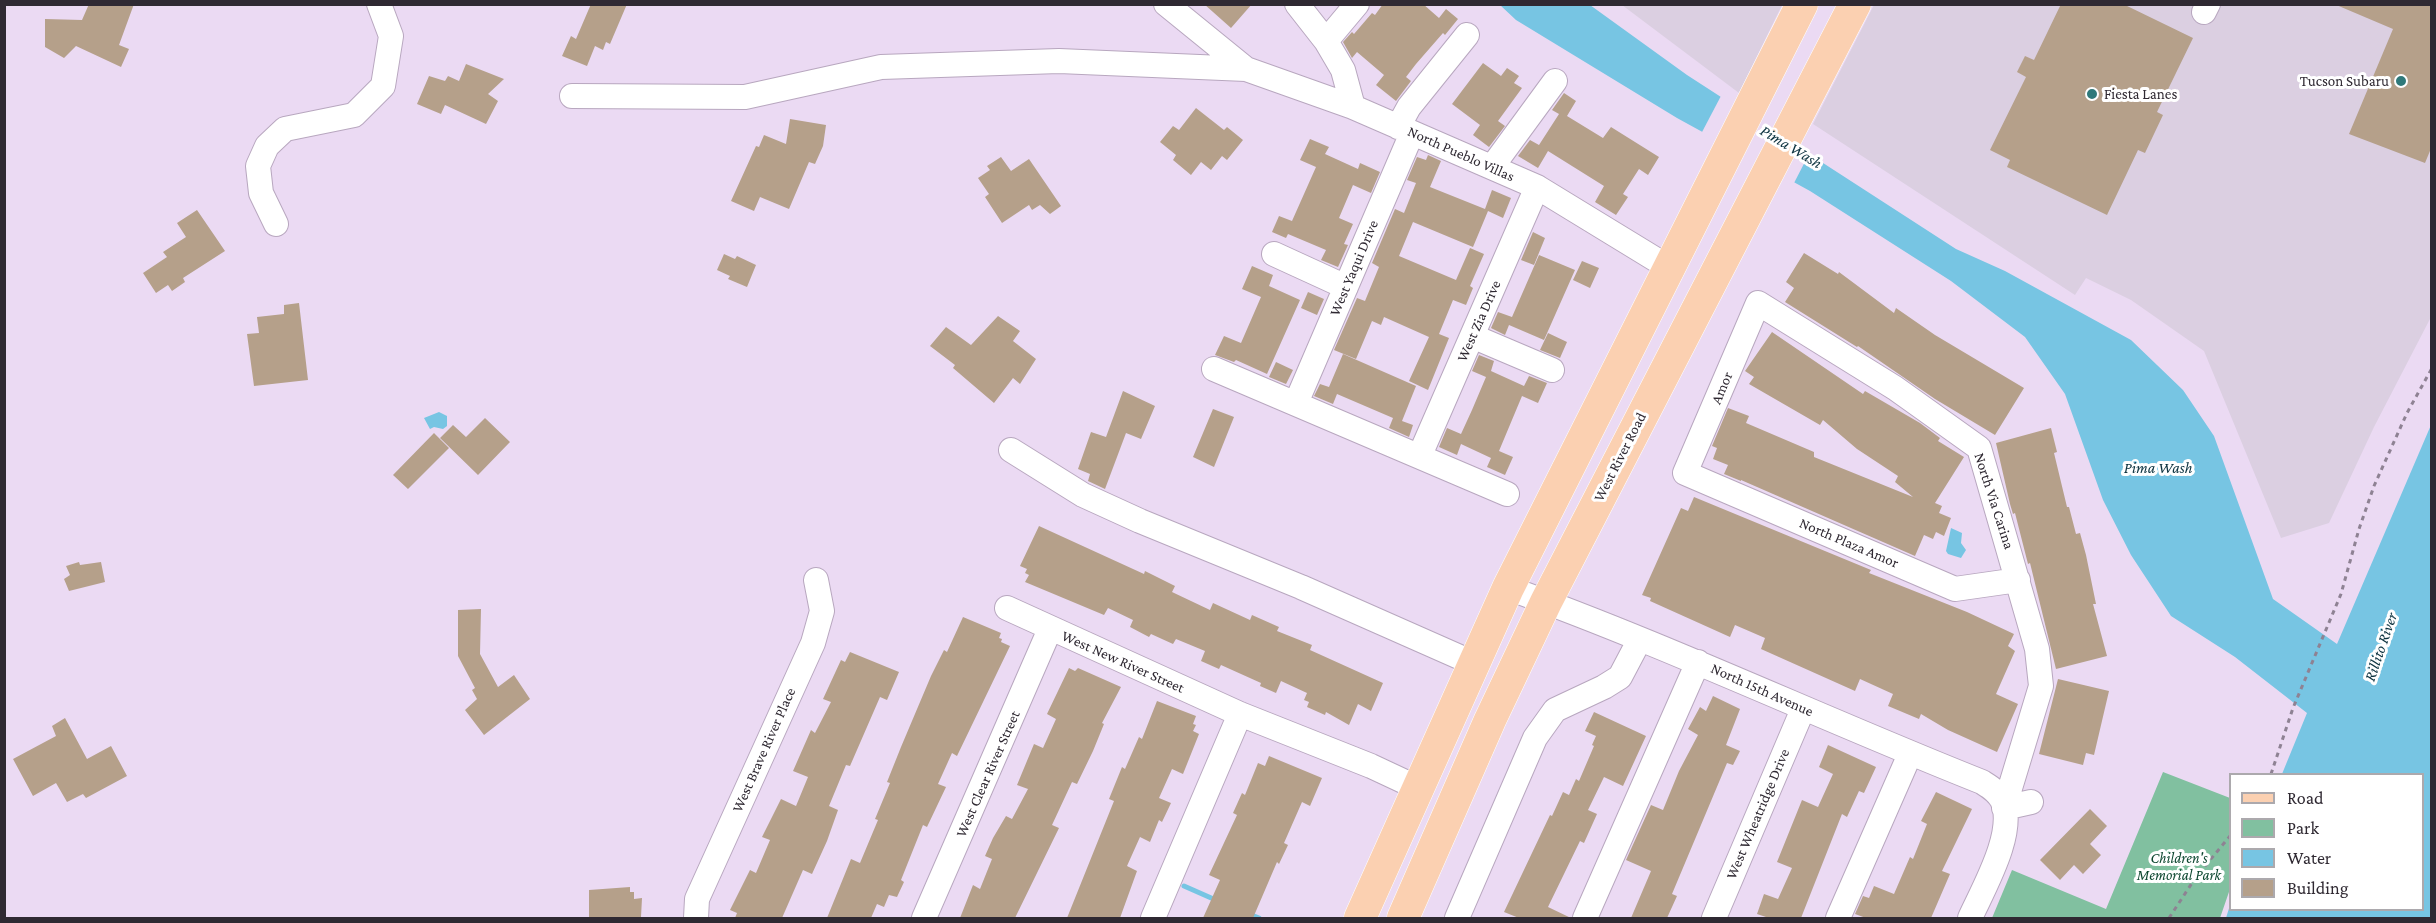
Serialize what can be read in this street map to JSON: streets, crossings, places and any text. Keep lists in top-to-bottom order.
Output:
{
  "streets": {
    "main road": ["West River Road"],
    "street": [
      "North Pueblo Villas",
      "West Yaqui Drive",
      "West Zia Drive",
      "Amor",
      "North Via Carina",
      "North Plaza Amor",
      "West New River Street",
      "North 15th Avenue",
      "West Brave River Place",
      "West Clear River Street",
      "West Wheatridge Drive"
    ]
  },
  "crossings": [
    ["North Pueblo Villas", "West Yaqui Drive"],
    ["North Pueblo Villas", "West Zia Drive"],
    ["Amor", "North Via Carina"],
    ["Amor", "North Plaza Amor"],
    ["West River Road", "North 15th Avenue"],
    ["North Via Carina", "North Plaza Amor"],
    ["North Via Carina", "North 15th Avenue"],
    ["West New River Street", "West Clear River Street"],
    ["North 15th Avenue", "West Wheatridge Drive"]
  ],
  "water": ["Pima Wash", "Rillito River"],
  "parks": ["Children's Memorial Park"],
  "places": ["Tucson Subaru", "Fiesta Lanes"],
  "legend": [
    "Road",
    "Park",
    "Water",
    "Building"
  ]
}
